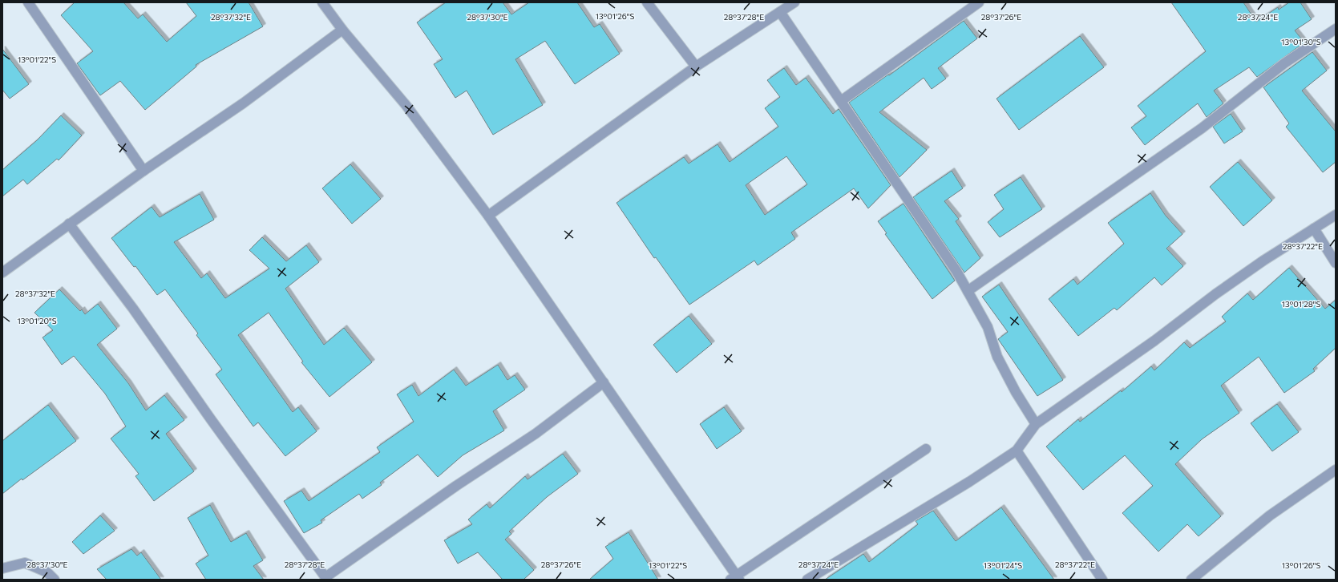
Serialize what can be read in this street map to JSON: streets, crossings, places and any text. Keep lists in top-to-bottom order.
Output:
{
  "coordinates": [
    "13°01'26\"S",
    "28°37'32\"E",
    "28°37'30\"E",
    "28°37'28\"E",
    "28°37'26\"E",
    "28°37'24\"E",
    "13°01'30\"S",
    "13°01'22\"S",
    "28°37'22\"E",
    "13°01'28\"S",
    "13°01'20\"S",
    "13°01'24\"S"
  ]
}
